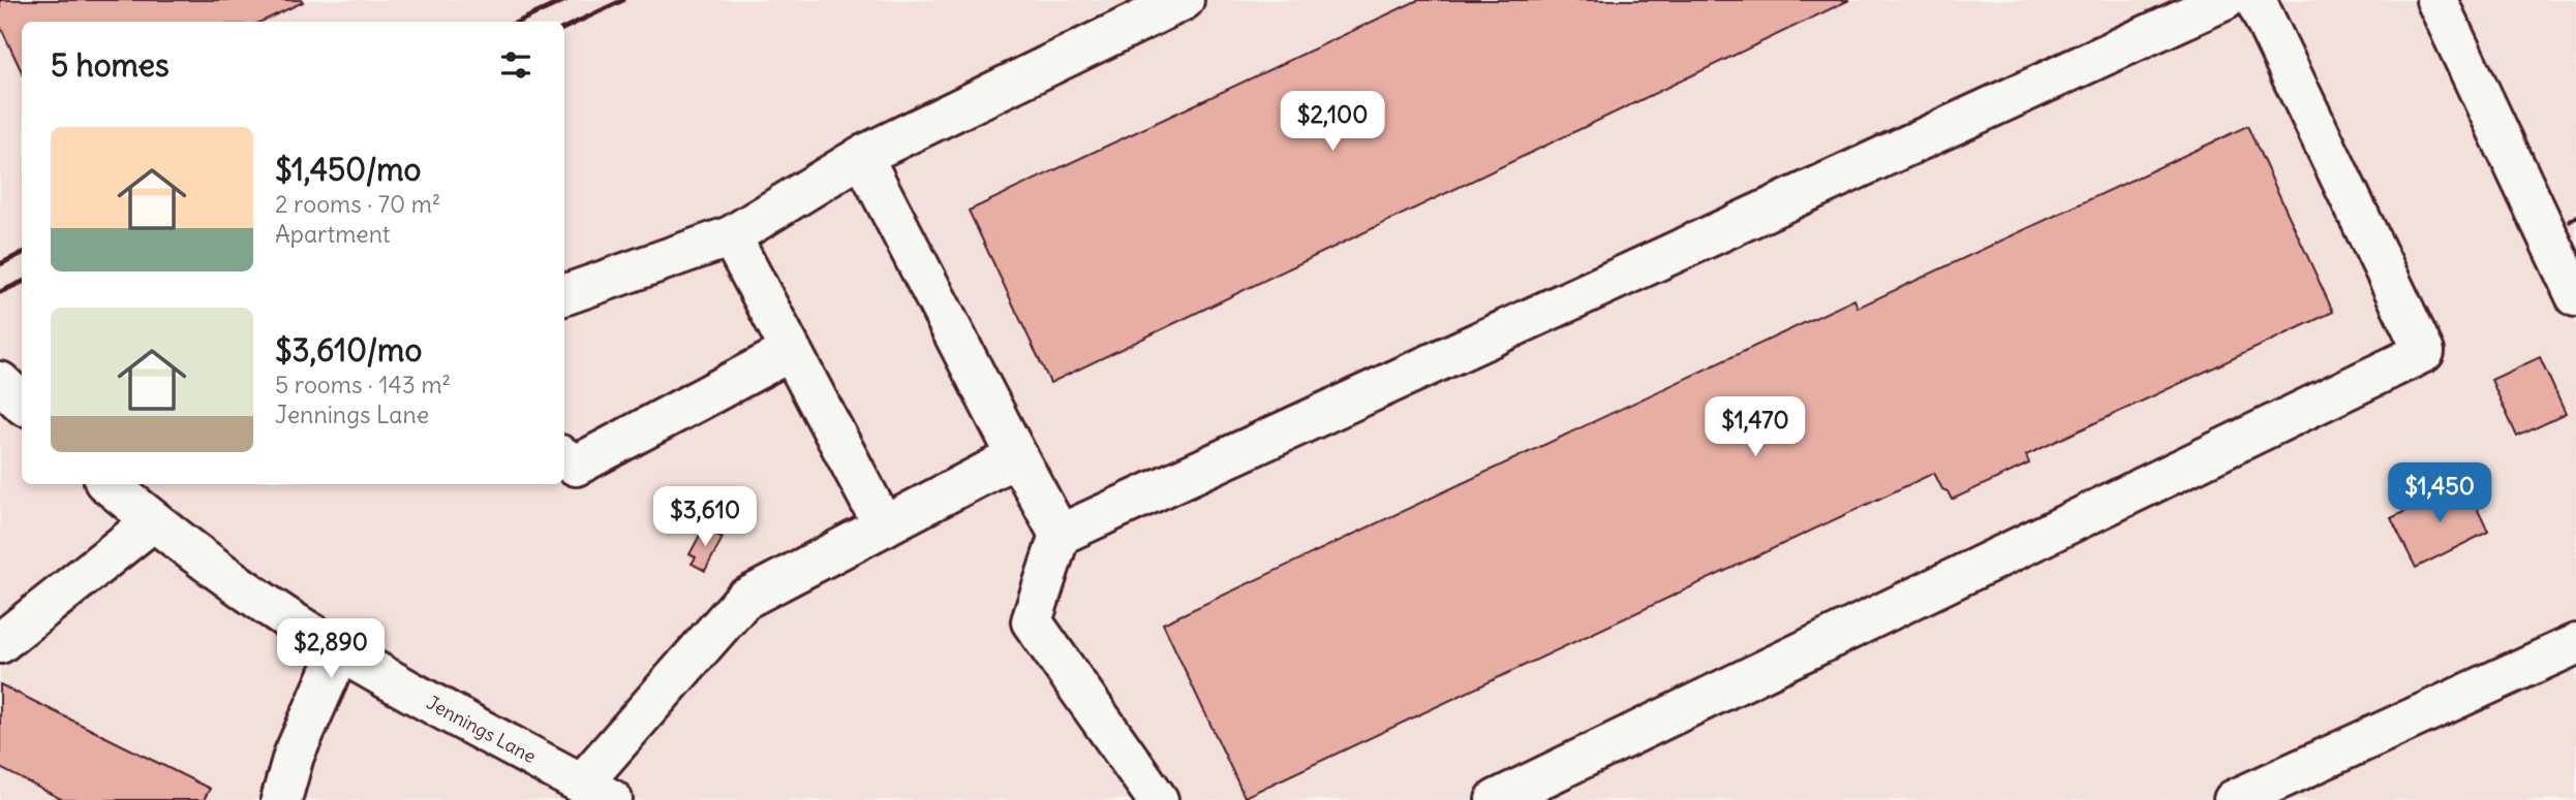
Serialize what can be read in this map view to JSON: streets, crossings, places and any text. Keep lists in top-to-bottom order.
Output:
{
  "streets": {
    "street": ["Jennings Lane"]
  },
  "page": {
    "heading": "5 homes",
    "price": [
      "$2,100",
      "$1,470",
      "$1,450",
      "$3,610",
      "$2,890"
    ],
    "list": [
      {
        "name": "$1,450/mo",
        "note": "2 rooms · 70 m² · Apartment"
      },
      {
        "name": "$3,610/mo",
        "note": "5 rooms · 143 m² · Jennings Lane"
      }
    ]
  }
}
